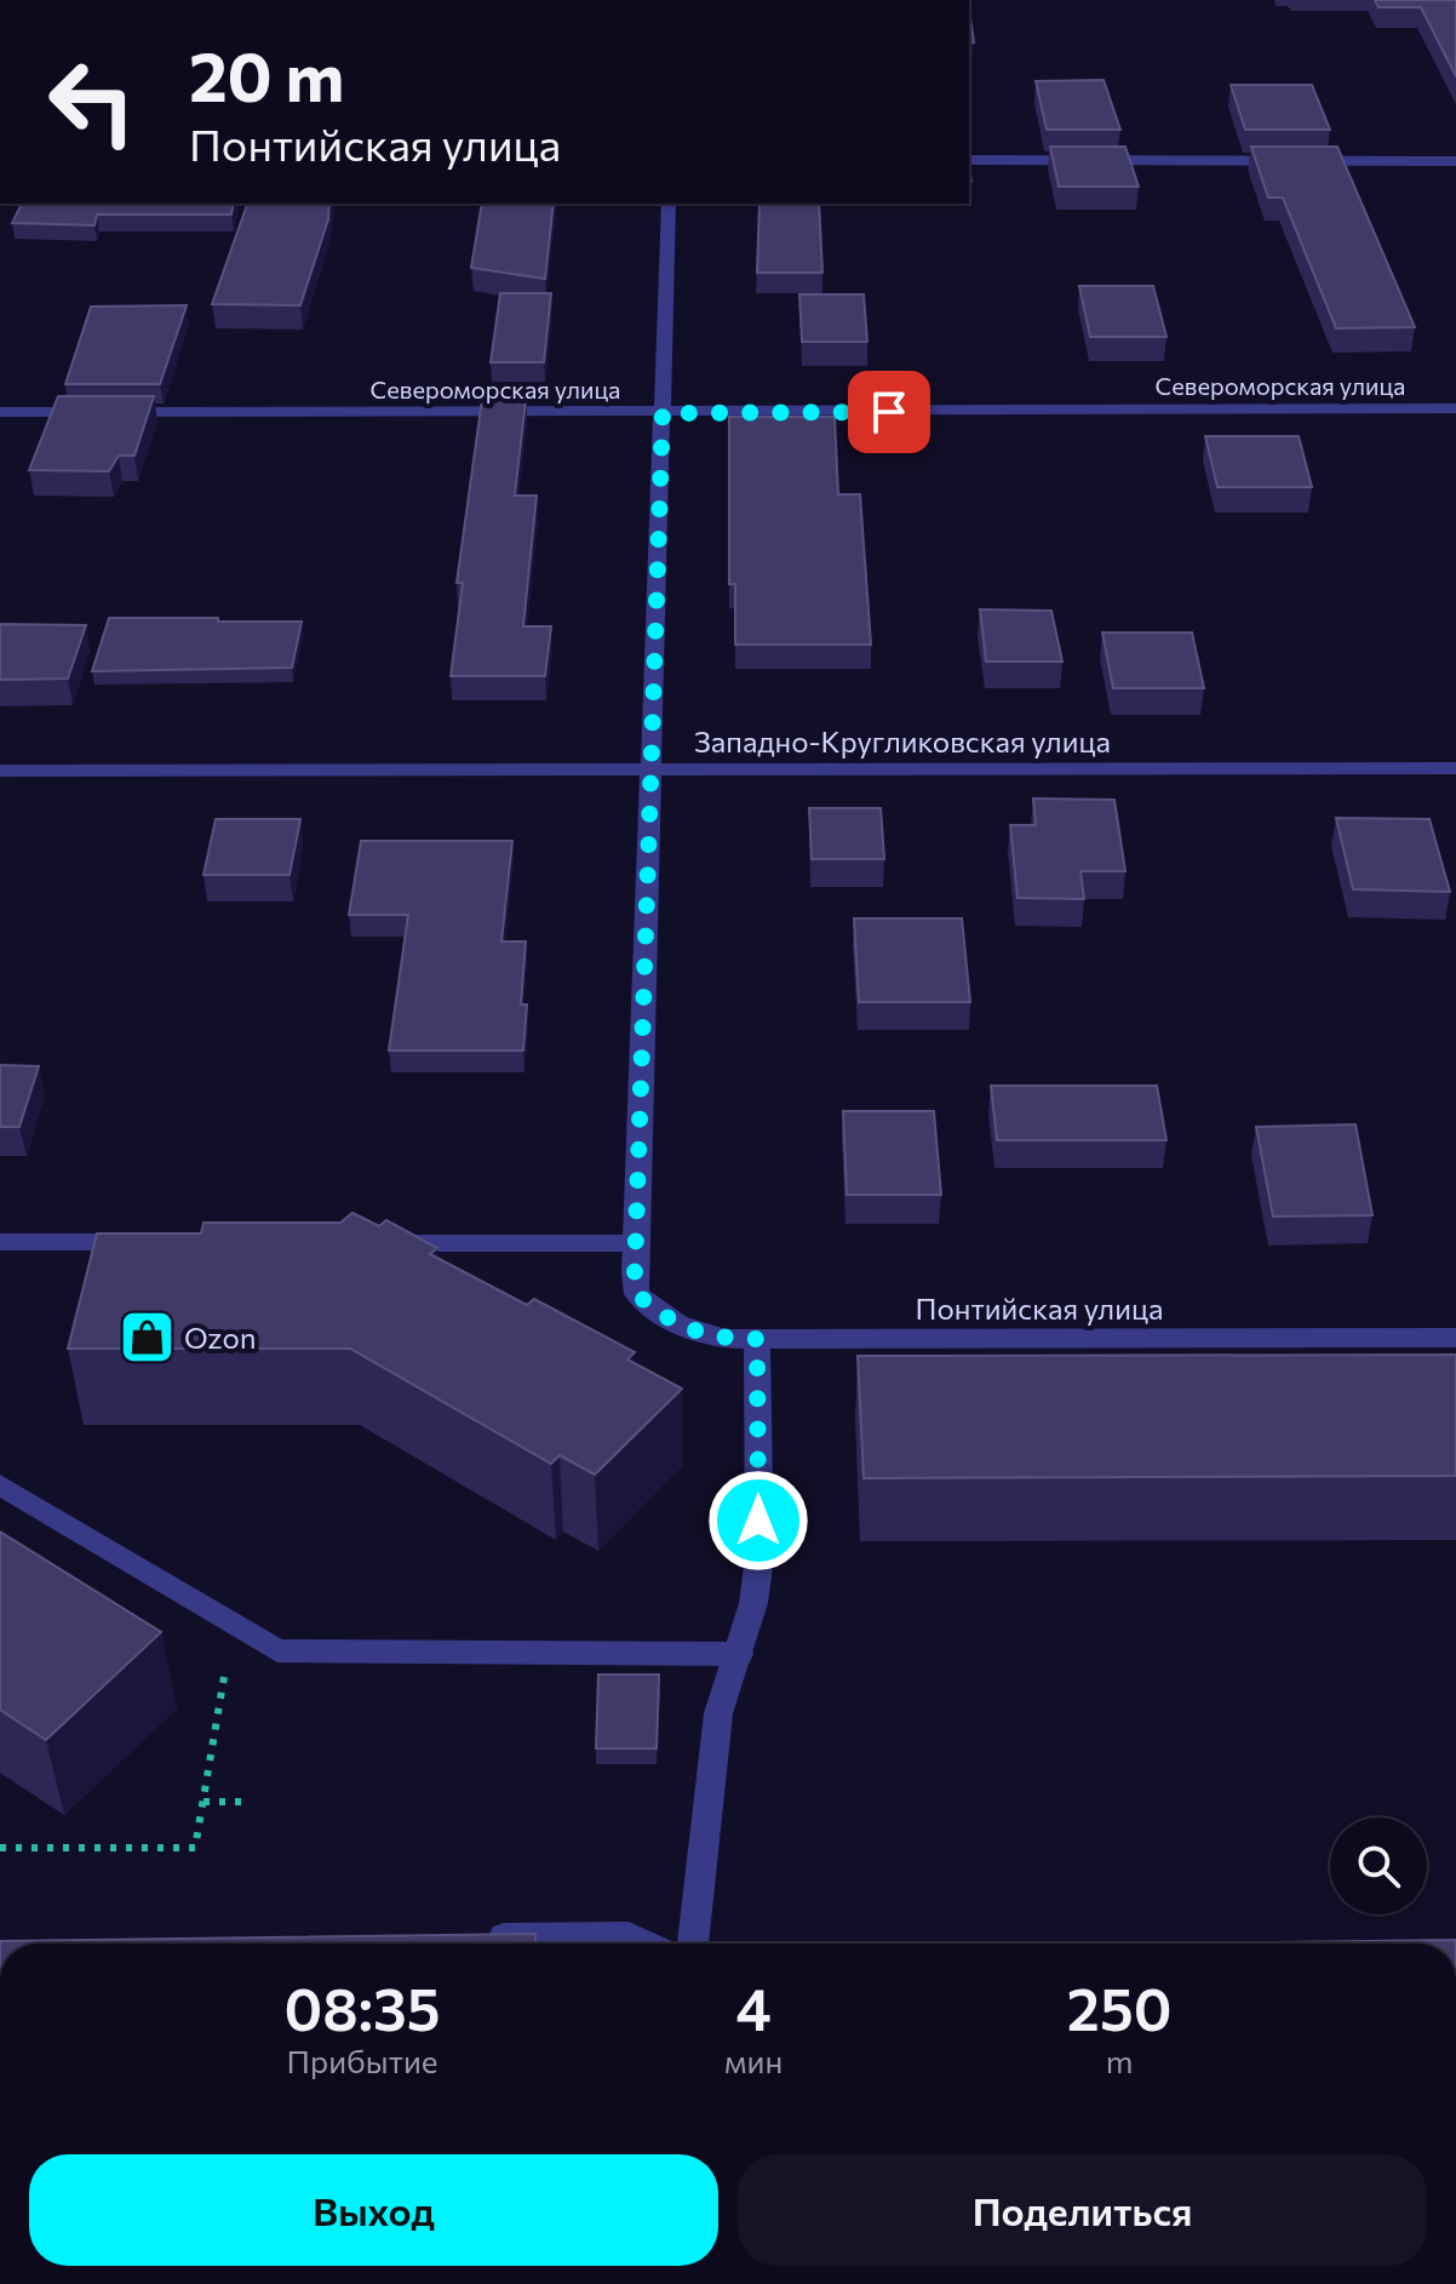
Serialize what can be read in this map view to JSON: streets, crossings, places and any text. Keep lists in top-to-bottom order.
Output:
{
  "streets": {
    "street": ["Североморская улица", "Западно-Кругликовская улица", "Понтийская улица"]
  },
  "places": {
    "shop": ["Ozon"]
  },
  "page": {
    "turn": ["20 m", "Понтийская улица"],
    "eta": [
      "08:35",
      "Прибытие",
      "4",
      "мин",
      "250",
      "m"
    ],
    "buttons": ["Выход", "Поделиться"]
  }
}
